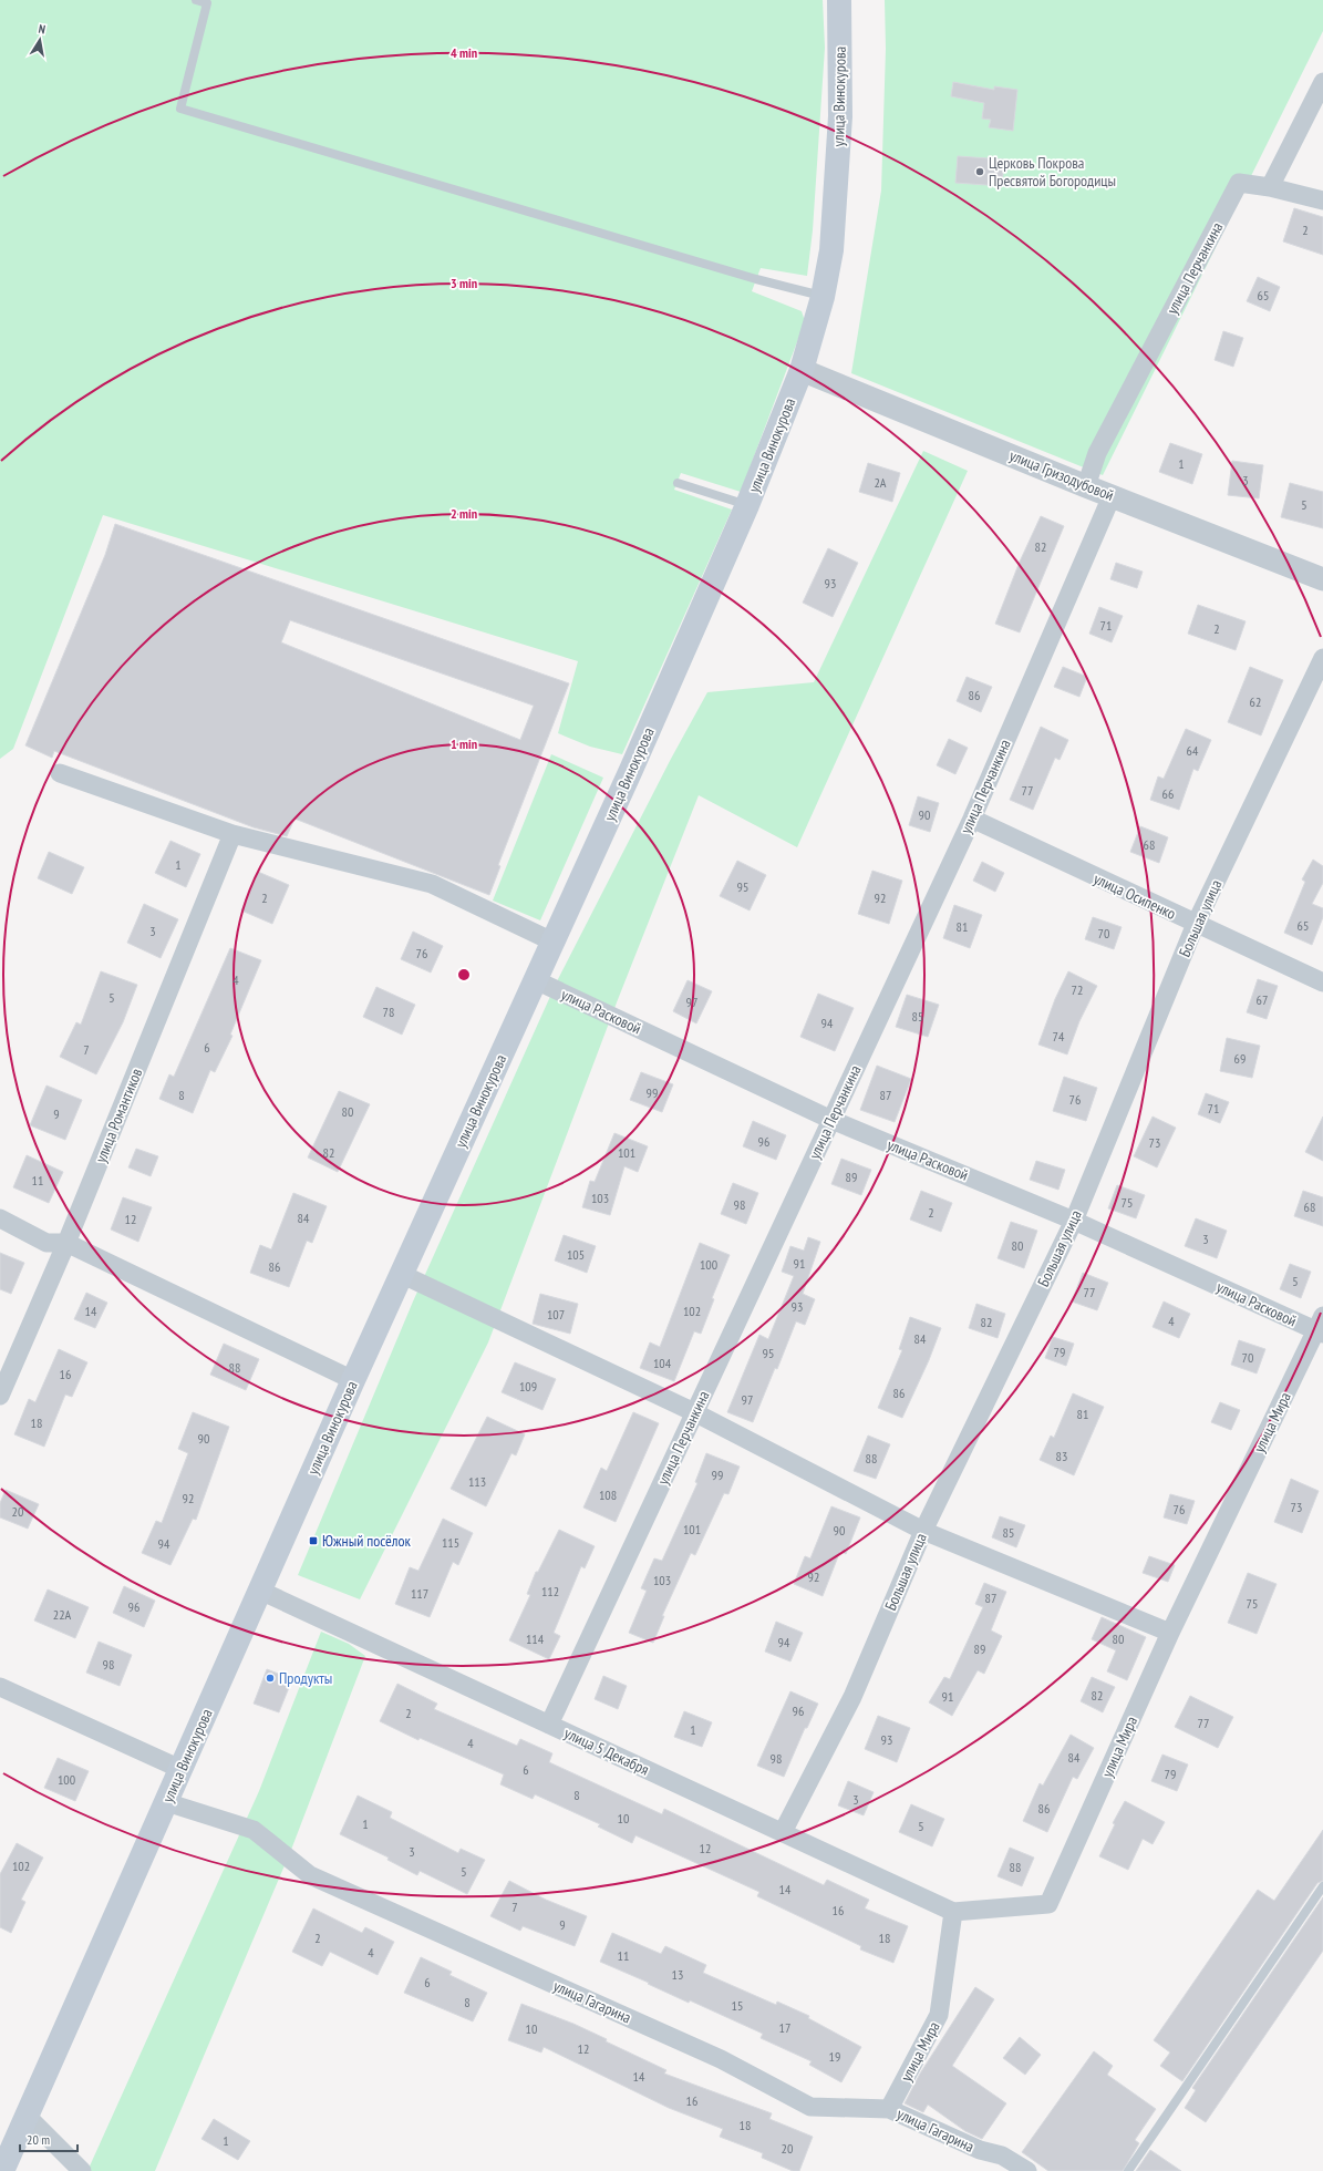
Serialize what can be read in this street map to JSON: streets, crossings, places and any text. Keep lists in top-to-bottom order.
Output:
{
  "streets": {
    "main road": ["улица Винокурова"],
    "street": [
      "улица Перчанкина",
      "улица Гризодубовой",
      "улица Осипенко",
      "Большая улица",
      "улица Расковой",
      "улица Романтиков",
      "улица Мира",
      "улица 5 Декабря",
      "улица Гагарина"
    ]
  },
  "crossings": [
    ["улица Винокурова", "улица Гризодубовой"],
    ["улица Винокурова", "улица Расковой"],
    ["улица Винокурова", "улица 5 Декабря"],
    ["улица Винокурова", "улица Гагарина"],
    ["улица Перчанкина", "улица Гризодубовой"],
    ["улица Перчанкина", "улица Осипенко"],
    ["улица Перчанкина", "улица Расковой"],
    ["улица Перчанкина", "улица 5 Декабря"],
    ["улица Осипенко", "Большая улица"],
    ["Большая улица", "улица Расковой"],
    ["Большая улица", "улица 5 Декабря"],
    ["улица Расковой", "улица Мира"],
    ["улица Мира", "улица 5 Декабря"],
    ["улица Мира", "улица Гагарина"]
  ],
  "places": {
    "other": ["Церковь Покрова Пресвятой Богородицы", "Продукты"],
    "transit": ["Южный посёлок"]
  },
  "house_numbers": [
    "2",
    "65",
    "1",
    "3",
    "2А",
    "5",
    "82",
    "93",
    "71",
    "2",
    "86",
    "62",
    "64",
    "77",
    "66",
    "90",
    "68",
    "1",
    "95",
    "2",
    "92",
    "65",
    "81",
    "3",
    "70",
    "76",
    "4",
    "72",
    "5",
    "67",
    "97",
    "78",
    "85",
    "94",
    "74",
    "6",
    "7",
    "69",
    "99",
    "8",
    "87",
    "76",
    "71",
    "80",
    "9",
    "96",
    "73",
    "82",
    "101",
    "89",
    "11",
    "103",
    "75",
    "98",
    "68",
    "2",
    "84",
    "12",
    "3",
    "80",
    "105",
    "91",
    "100",
    "86",
    "5",
    "77",
    "93",
    "14",
    "102",
    "107",
    "4",
    "82",
    "84",
    "79",
    "95",
    "70",
    "104",
    "88",
    "16",
    "109",
    "86",
    "97",
    "81",
    "18",
    "90",
    "83",
    "88",
    "99",
    "113",
    "108",
    "92",
    "73",
    "76",
    "20",
    "101",
    "90",
    "85",
    "115",
    "94",
    "92",
    "103",
    "112",
    "117",
    "87",
    "75",
    "96",
    "22А",
    "114",
    "80",
    "94",
    "89",
    "98",
    "82",
    "91",
    "96",
    "2",
    "77",
    "1",
    "93",
    "4",
    "84",
    "98",
    "6",
    "79",
    "100",
    "8",
    "3",
    "86",
    "10",
    "1",
    "5",
    "12",
    "3",
    "102",
    "88",
    "5",
    "14",
    "7",
    "16",
    "9",
    "2",
    "18",
    "4",
    "11",
    "13",
    "6",
    "8",
    "15",
    "17",
    "10",
    "12",
    "19",
    "14",
    "16",
    "18",
    "1",
    "20"
  ],
  "scale_bar": "20 m",
  "north": "top",
  "rings": [
    "4 min",
    "3 min",
    "2 min",
    "1 min"
  ]
}
